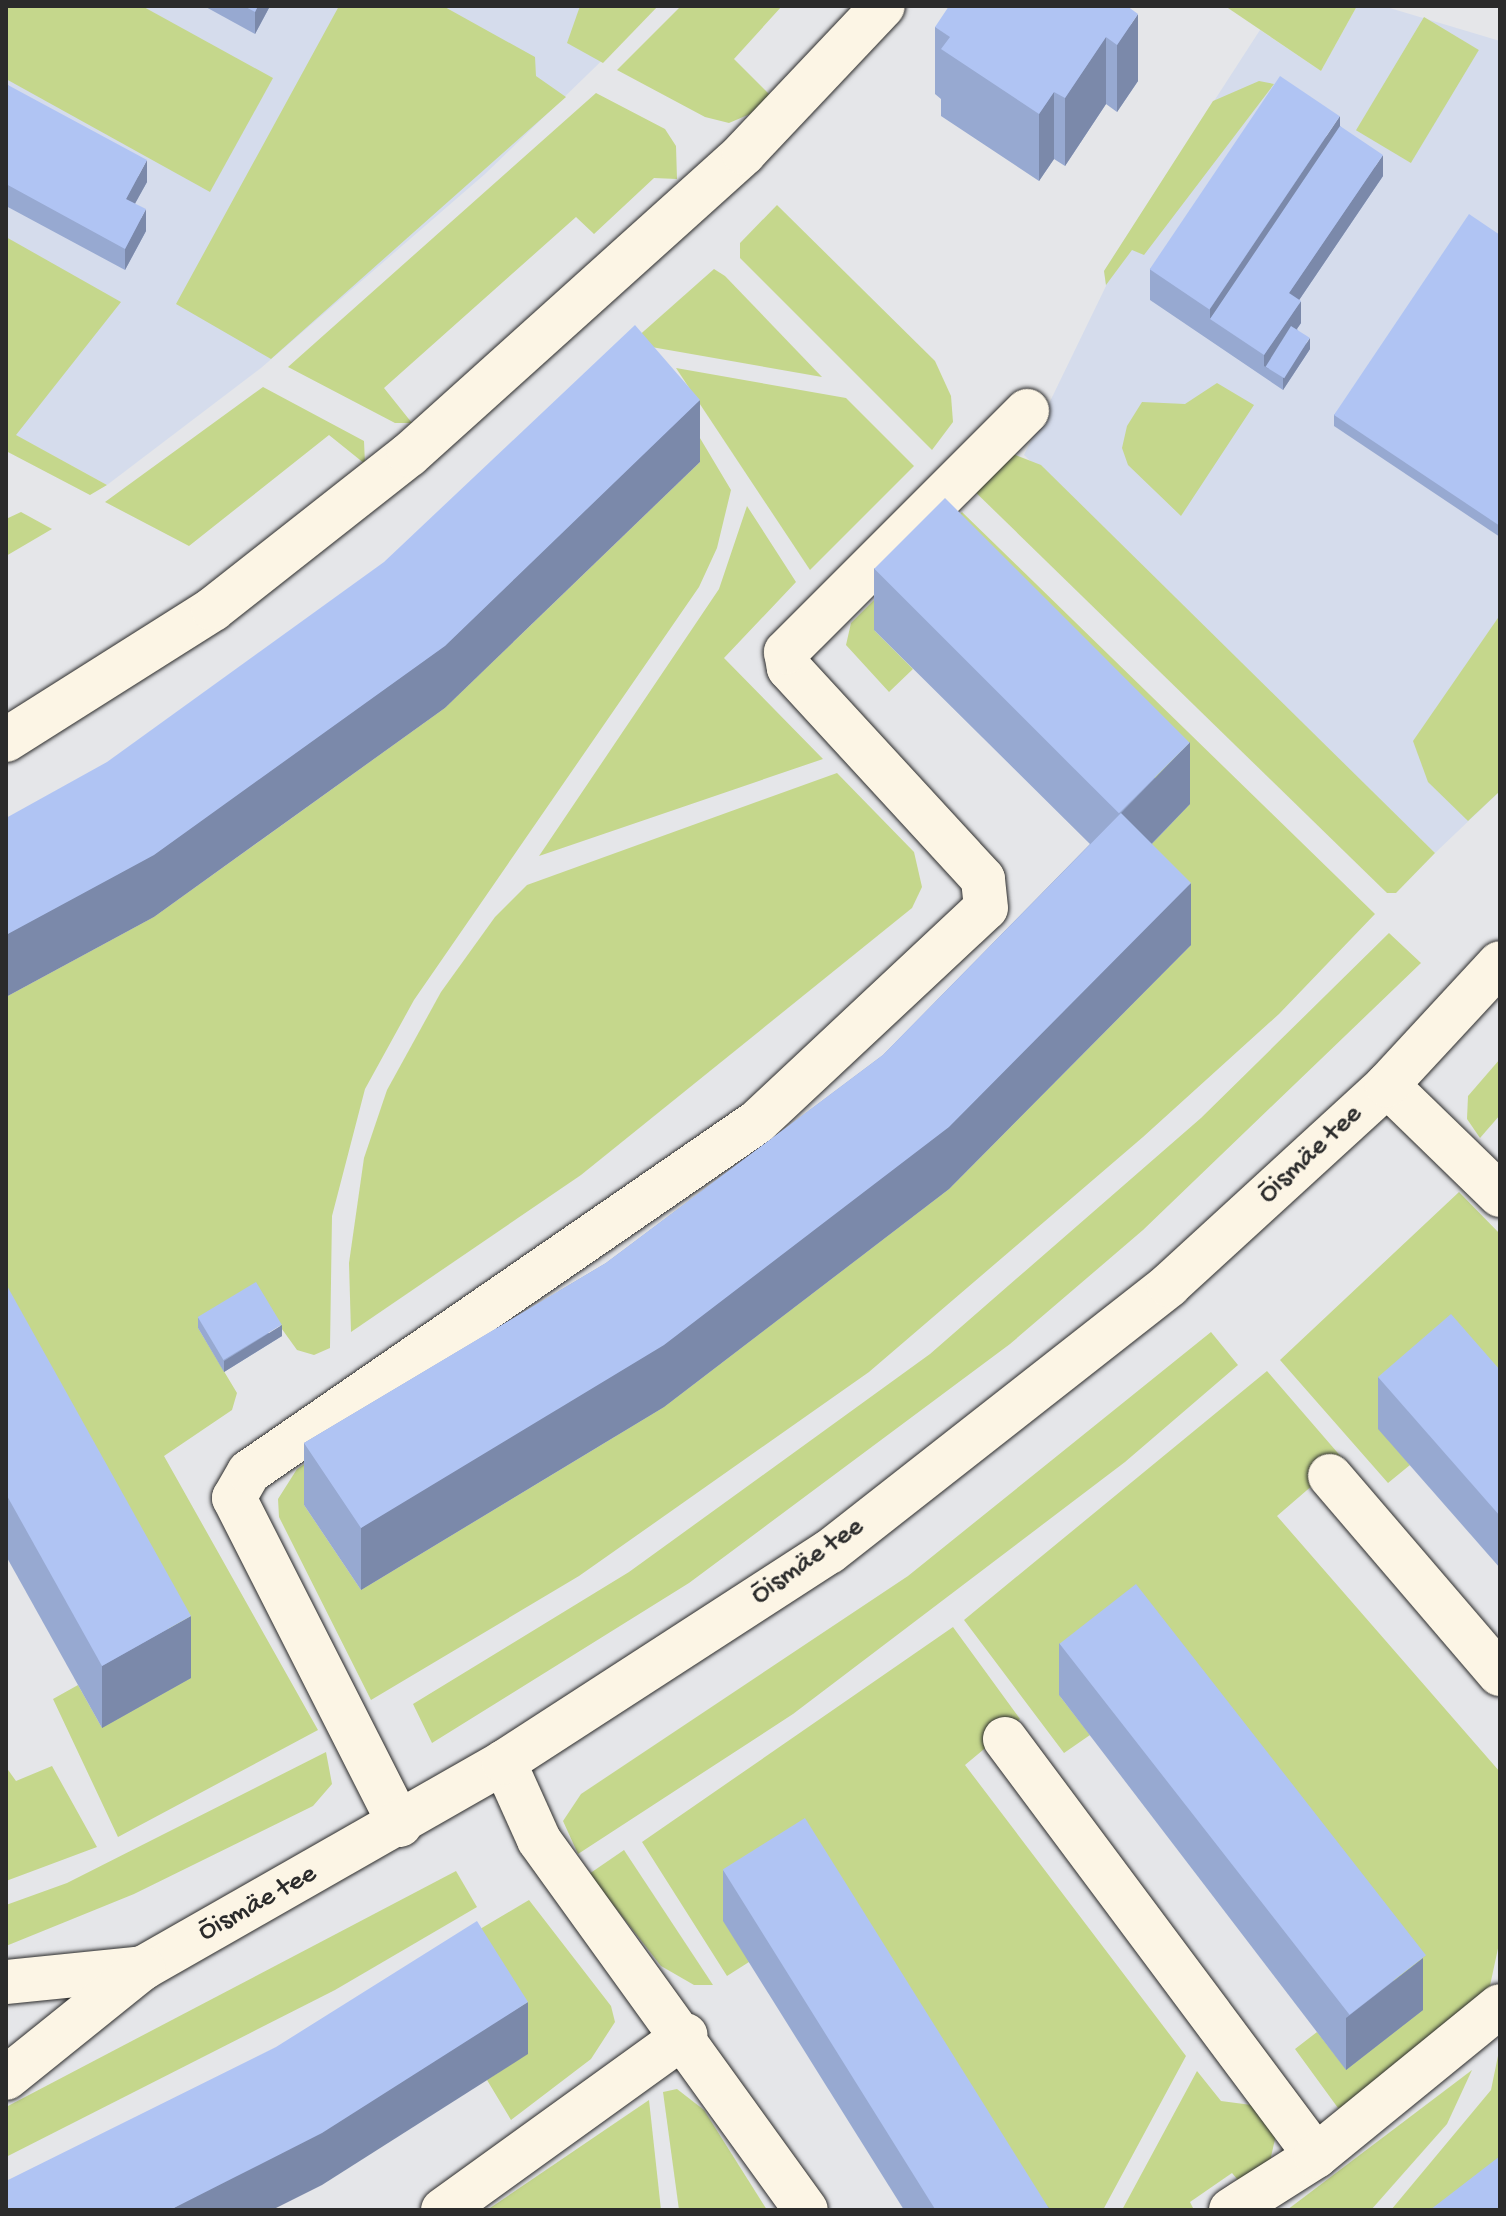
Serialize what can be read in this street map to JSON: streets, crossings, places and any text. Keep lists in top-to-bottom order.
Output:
{
  "streets": {
    "street": ["Õismäe tee"]
  }
}
